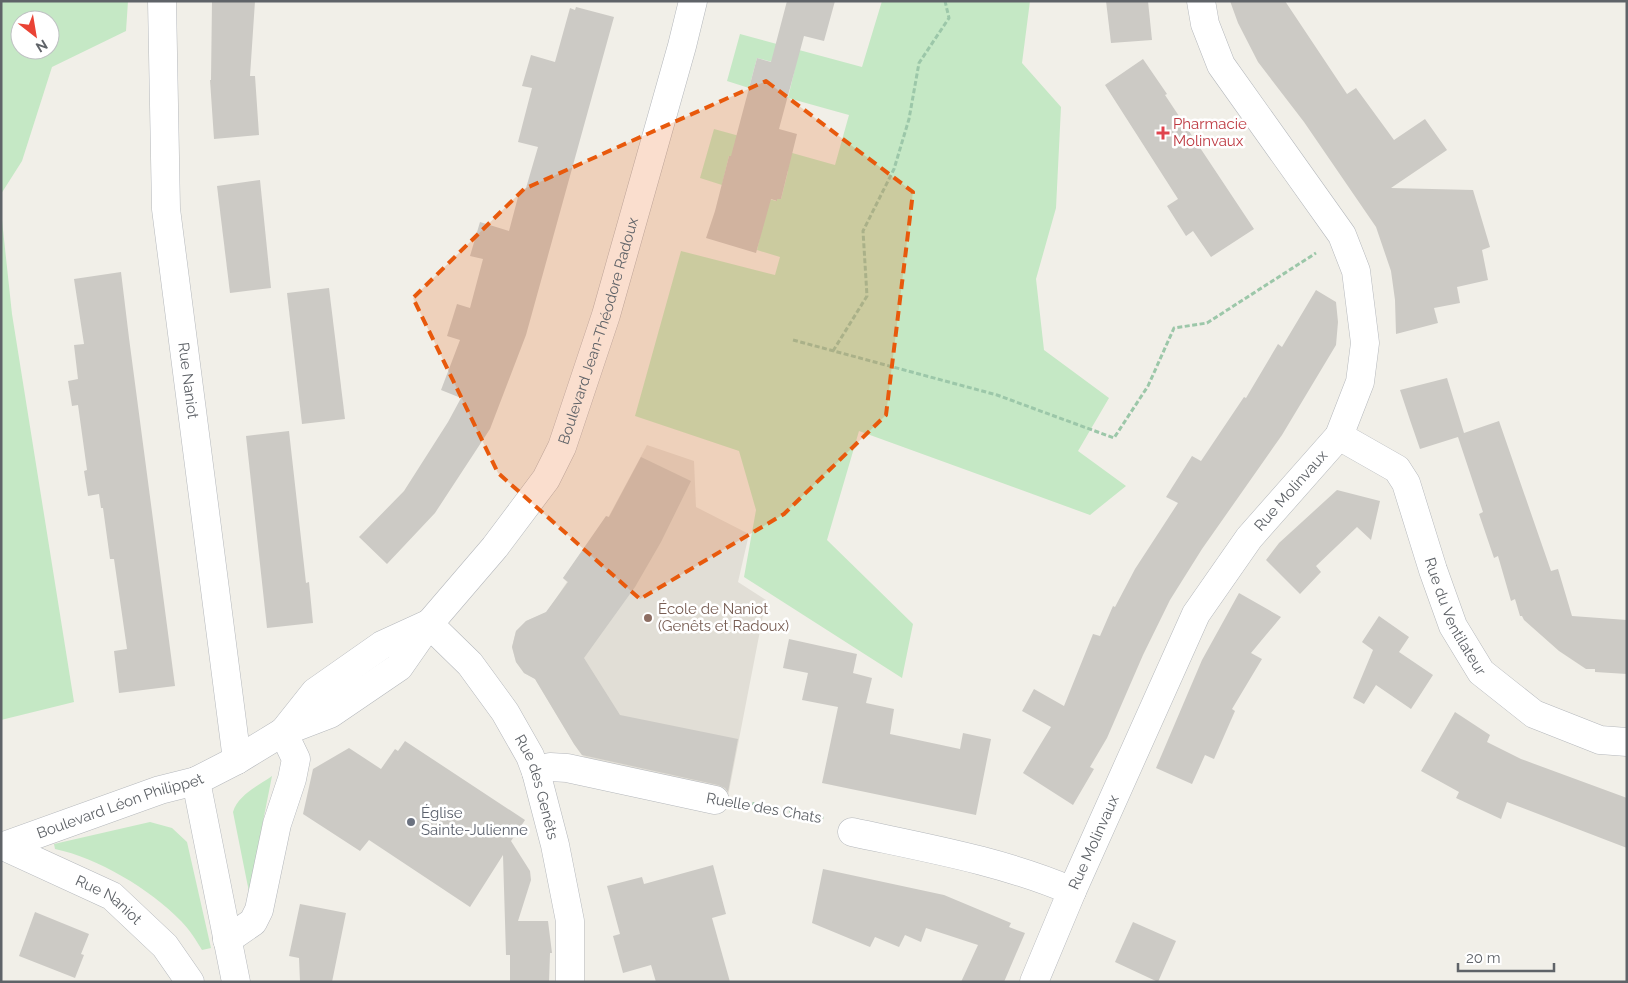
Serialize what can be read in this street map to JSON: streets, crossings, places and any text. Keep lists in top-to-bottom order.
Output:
{
  "streets": {
    "street": [
      "Boulevard Jean-Théodore Radoux",
      "Rue Naniot",
      "Rue Molinvaux",
      "Rue du Ventilateur",
      "Rue des Genêts",
      "Boulevard Léon Philippet",
      "Ruelle des Chats"
    ]
  },
  "crossings": [
    ["Boulevard Jean-Théodore Radoux", "Rue Naniot"],
    ["Boulevard Jean-Théodore Radoux", "Rue des Genêts"],
    ["Boulevard Jean-Théodore Radoux", "Boulevard Léon Philippet"],
    ["Rue Naniot", "Boulevard Léon Philippet"],
    ["Rue Molinvaux", "Rue du Ventilateur"],
    ["Rue des Genêts", "Ruelle des Chats"]
  ],
  "places": {
    "health": ["Pharmacie Molinvaux"],
    "other": ["École de Naniot (Genêts et Radoux)", "Église Sainte-Julienne"]
  },
  "scale_bar": "20 m",
  "north": "bottom right"
}
